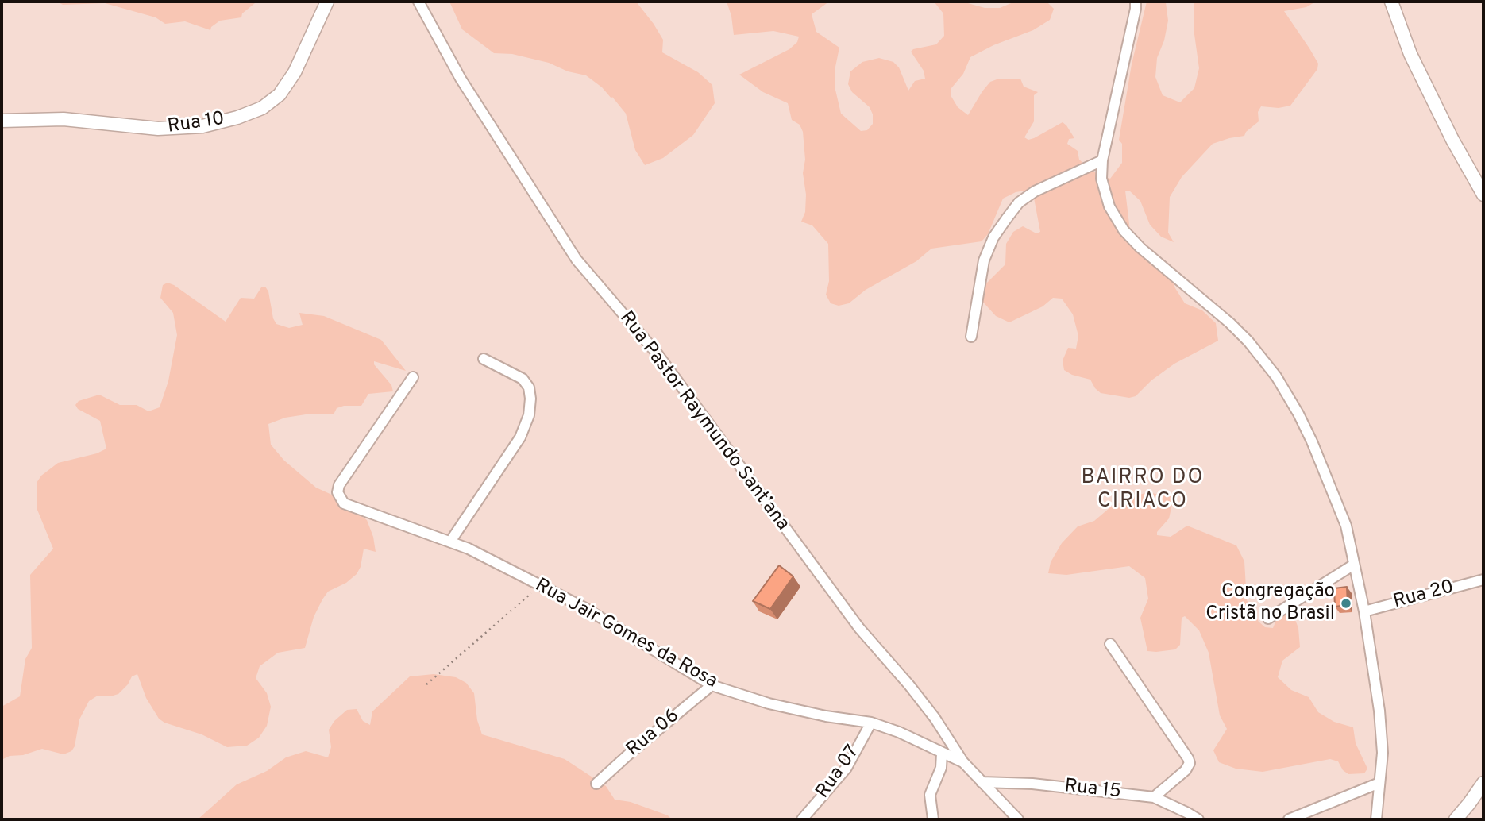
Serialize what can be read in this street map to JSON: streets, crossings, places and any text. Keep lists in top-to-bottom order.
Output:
{
  "streets": {
    "street": [
      "Rua 10",
      "Rua Pastor Raymundo Sant’ana",
      "Rua 20",
      "Rua Jair Gomes da Rosa",
      "Rua 06",
      "Rua 07",
      "Rua 15"
    ]
  },
  "crossings": [
    ["Rua Pastor Raymundo Sant’ana", "Rua Jair Gomes da Rosa"],
    ["Rua Pastor Raymundo Sant’ana", "Rua 15"],
    ["Rua Jair Gomes da Rosa", "Rua 06"],
    ["Rua Jair Gomes da Rosa", "Rua 07"]
  ],
  "districts": ["BAIRRO DO CIRIACO"],
  "places": ["Congregação Cristã no Brasil"]
}
